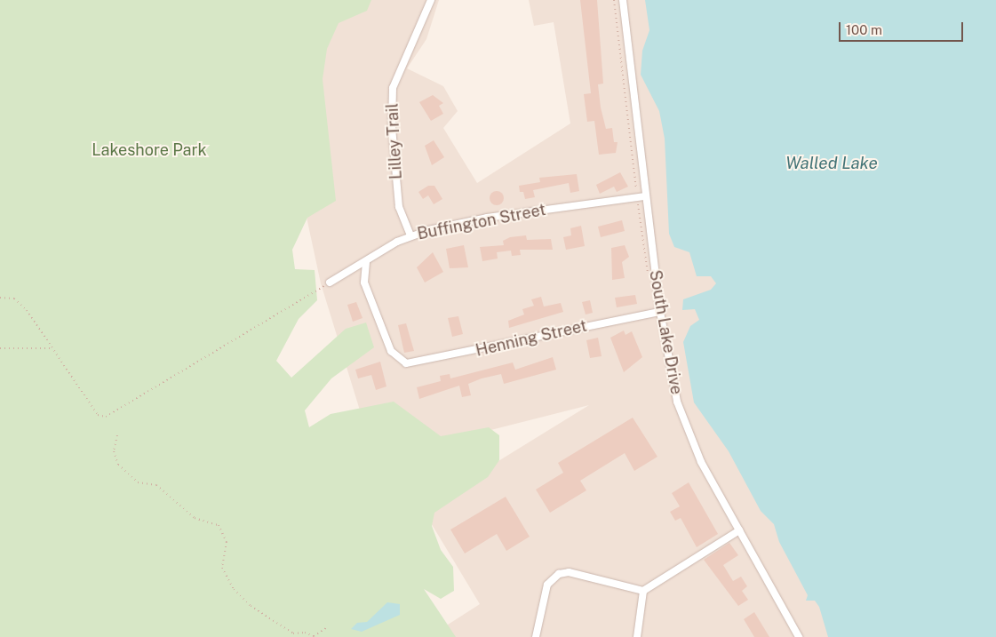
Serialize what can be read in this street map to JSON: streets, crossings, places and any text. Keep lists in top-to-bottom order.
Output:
{
  "streets": {
    "street": [
      "Lilley Trail",
      "Buffington Street",
      "South Lake Drive",
      "Henning Street"
    ]
  },
  "crossings": [
    ["Lilley Trail", "Buffington Street"],
    ["Buffington Street", "South Lake Drive"],
    ["Buffington Street", "Henning Street"],
    ["South Lake Drive", "Henning Street"]
  ],
  "water": ["Walled Lake"],
  "parks": ["Lakeshore Park"],
  "scale_bar": "100 m"
}
